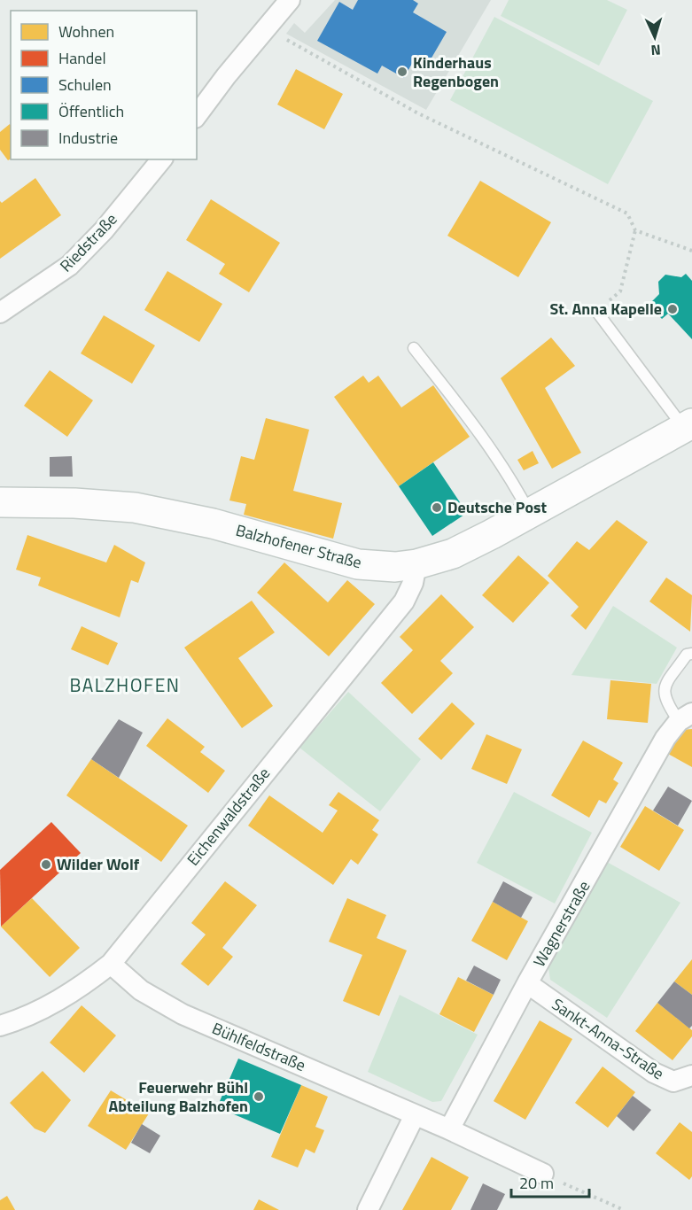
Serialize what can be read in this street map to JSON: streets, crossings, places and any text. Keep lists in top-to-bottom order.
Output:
{
  "streets": {
    "street": [
      "Riedstraße",
      "Balzhofener Straße",
      "Eichenwaldstraße",
      "Wagnerstraße",
      "Sankt-Anna-Straße",
      "Bühlfeldstraße"
    ]
  },
  "crossings": [
    ["Balzhofener Straße", "Eichenwaldstraße"],
    ["Eichenwaldstraße", "Bühlfeldstraße"],
    ["Wagnerstraße", "Sankt-Anna-Straße"],
    ["Wagnerstraße", "Bühlfeldstraße"]
  ],
  "districts": ["BALZHOFEN"],
  "places": [
    "Kinderhaus Regenbogen",
    "St. Anna Kapelle",
    "Deutsche Post",
    "Wilder Wolf",
    "Feuerwehr Bühl Abteilung Balzhofen"
  ],
  "legend": [
    "Wohnen",
    "Handel",
    "Schulen",
    "Öffentlich",
    "Industrie"
  ],
  "scale_bar": "20 m",
  "north": "bottom"
}
